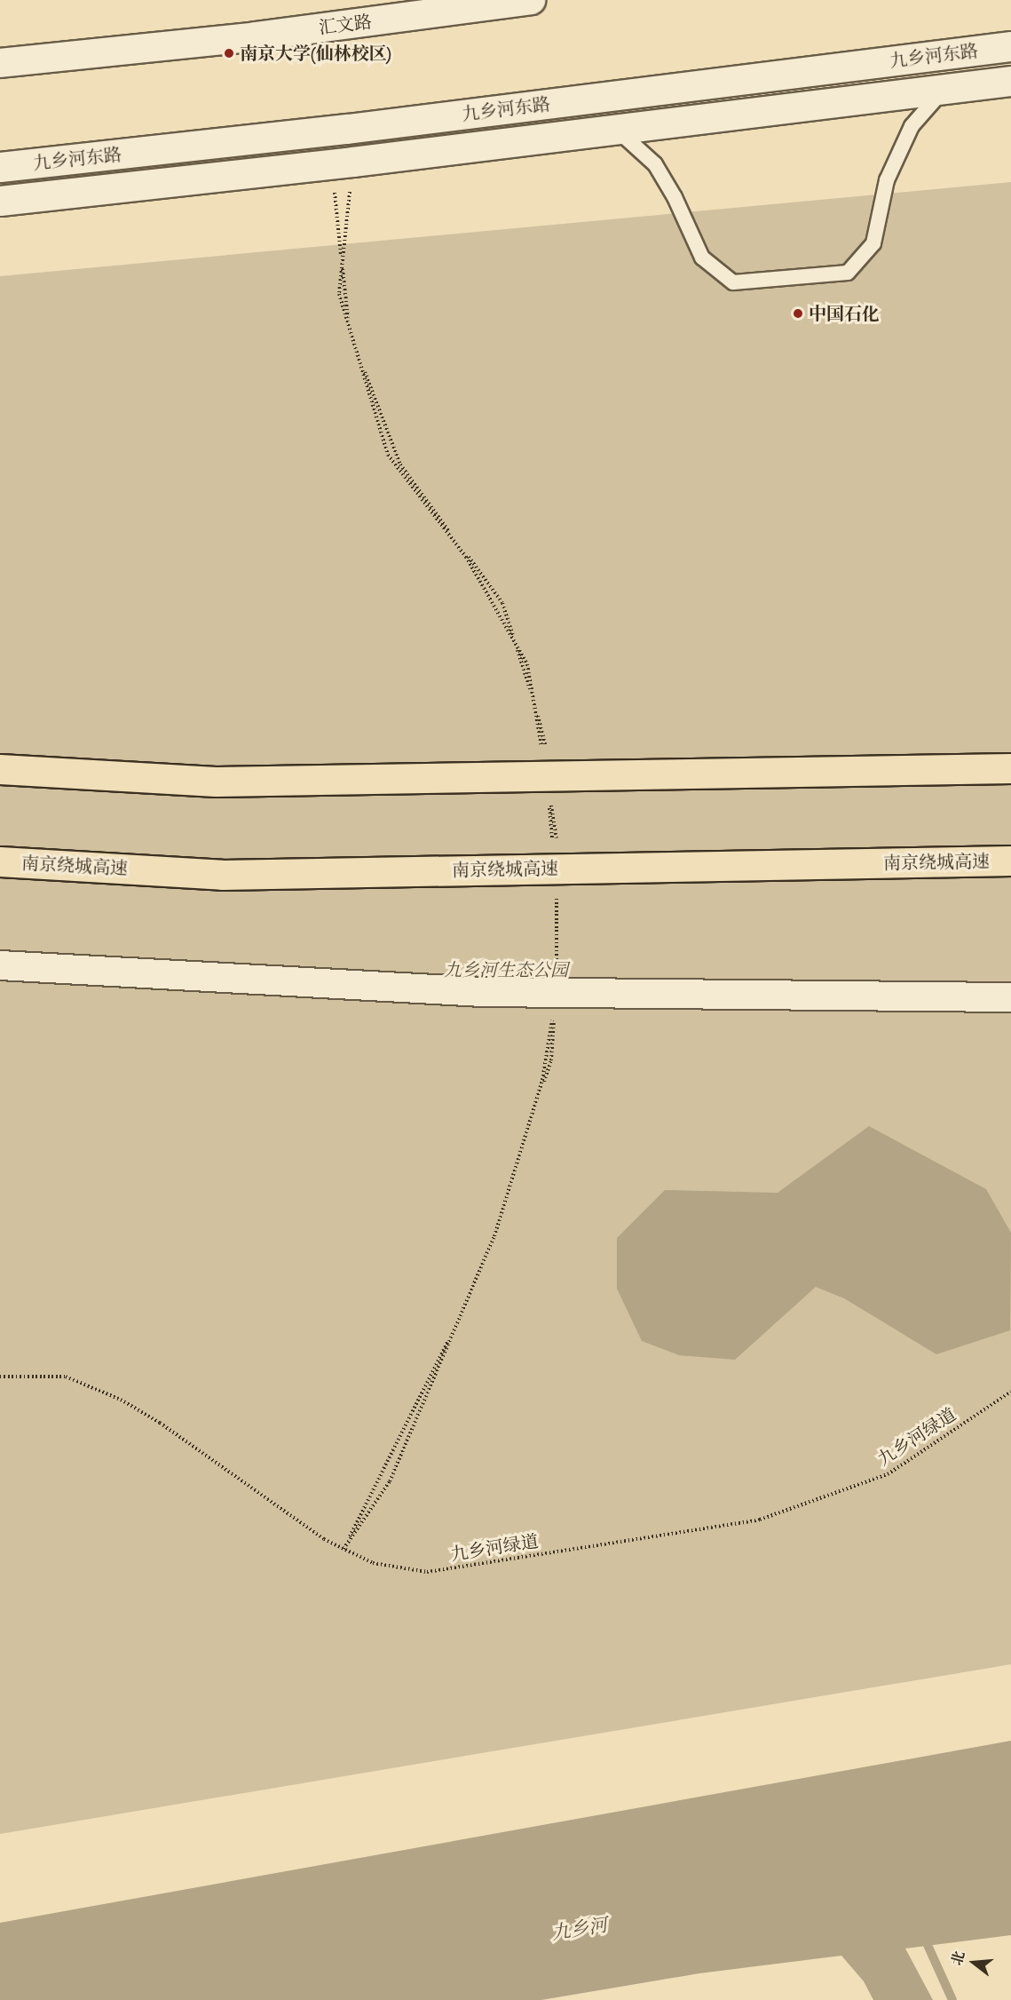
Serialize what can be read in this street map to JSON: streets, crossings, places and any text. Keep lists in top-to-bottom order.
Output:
{
  "streets": {
    "highway": ["南京绕城高速"],
    "main road": ["九乡河东路"],
    "street": ["汇文路"],
    "path": ["九乡河绿道"]
  },
  "water": ["九乡河"],
  "parks": ["九乡河生态公园"],
  "places": ["南京大学(仙林校区)", "中国石化"],
  "north": "left"
}
